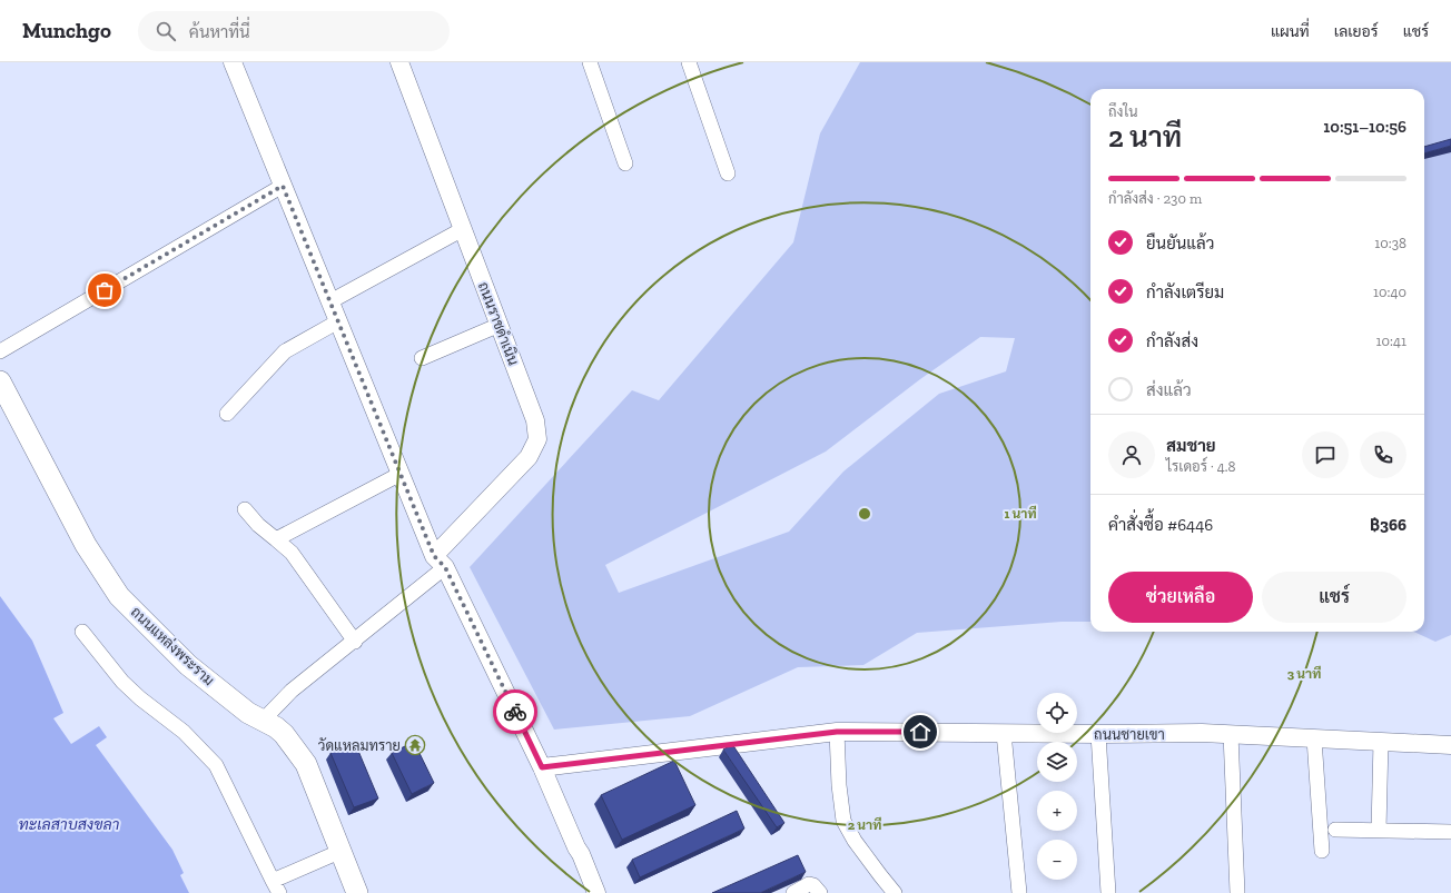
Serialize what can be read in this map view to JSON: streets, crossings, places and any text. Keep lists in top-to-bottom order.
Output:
{
  "streets": {
    "main road": ["ถนนแหล่งพระราม"],
    "street": ["ถนนราชดำเนิน", "ถนนชายเขา"]
  },
  "water": ["ทะเลสาบสงขลา"],
  "places": {
    "temple": ["วัดแหลมทราย"]
  },
  "page": {
    "header": "Munchgo",
    "search": "ค้นหาที่นี่",
    "nav": ["แผนที่", "เลเยอร์", "แชร์"],
    "heading": ["2 นาที", "ถึงใน", "10:51–10:56"],
    "panel": [
      "สมชาย",
      "ไรเดอร์ · 4.8",
      "คำสั่งซื้อ #6446",
      "฿366"
    ],
    "bar": "กำลังส่ง · 230 m",
    "list": [
      ["ยืนยันแล้ว", "10:38"],
      ["กำลังเตรียม", "10:40"],
      ["กำลังส่ง", "10:41"],
      "ส่งแล้ว"
    ],
    "buttons": ["ช่วยเหลือ", "แชร์"],
    "map_buttons": ["+", "−"]
  },
  "rings": ["1 นาที", "3 นาที", "2 นาที"]
}
